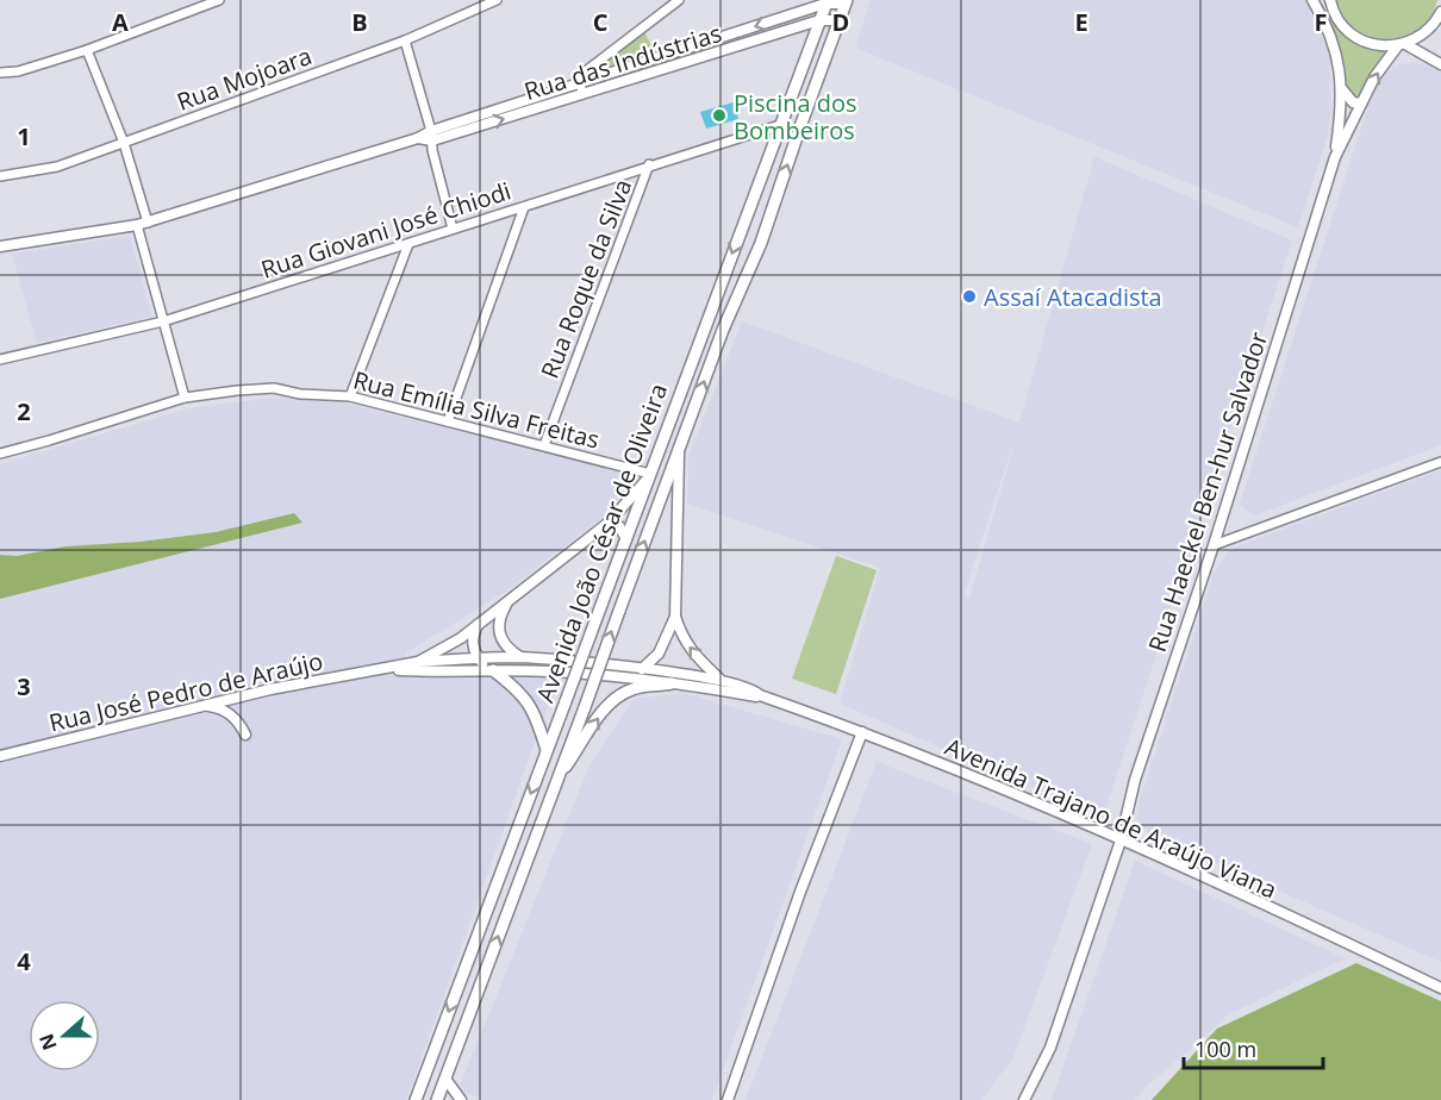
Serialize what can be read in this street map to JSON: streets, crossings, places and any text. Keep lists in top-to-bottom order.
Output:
{
  "streets": {
    "main road": ["Avenida João César de Oliveira"],
    "street": [
      "Rua das Indústrias",
      "Rua Mojoara",
      "Rua Giovani José Chiodi",
      "Rua Roque da Silva",
      "Rua Emília Silva Freitas",
      "Rua Haeckel Ben-hur Salvador",
      "Rua José Pedro de Araújo",
      "Avenida Trajano de Araújo Viana"
    ]
  },
  "crossings": [
    ["Rua das Indústrias", "Avenida João César de Oliveira"],
    ["Rua Giovani José Chiodi", "Rua Roque da Silva"],
    ["Rua Giovani José Chiodi", "Avenida João César de Oliveira"],
    ["Rua Roque da Silva", "Rua Emília Silva Freitas"],
    ["Rua Emília Silva Freitas", "Avenida João César de Oliveira"],
    ["Rua Emília Silva Freitas", "Rua José Pedro de Araújo"],
    ["Rua Haeckel Ben-hur Salvador", "Avenida Trajano de Araújo Viana"],
    ["Avenida João César de Oliveira", "Rua José Pedro de Araújo"],
    ["Avenida João César de Oliveira", "Avenida Trajano de Araújo Viana"],
    ["Rua José Pedro de Araújo", "Avenida Trajano de Araújo Viana"]
  ],
  "places": ["Piscina dos Bombeiros", "Assaí Atacadista"],
  "scale_bar": "100 m",
  "north": "left",
  "grid": {
    "columns": [
      "A",
      "B",
      "C",
      "D",
      "E",
      "F"
    ],
    "rows": [
      "1",
      "2",
      "3",
      "4"
    ]
  }
}
